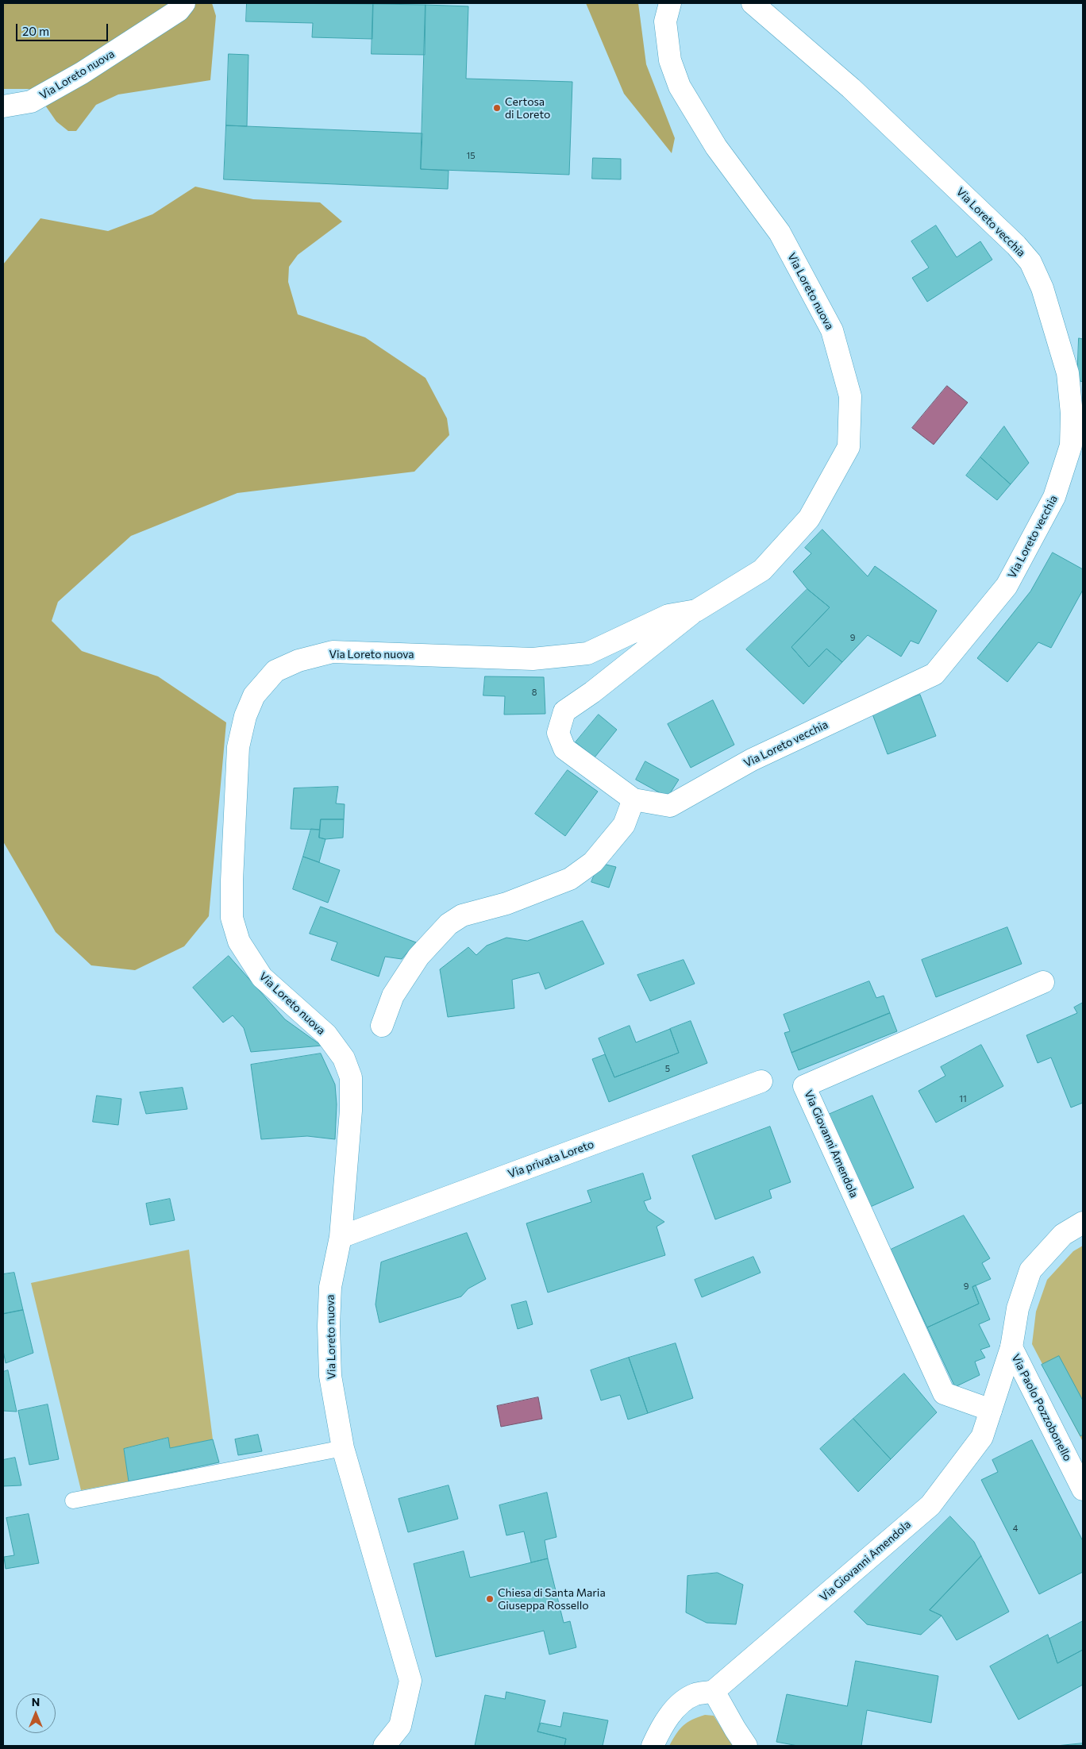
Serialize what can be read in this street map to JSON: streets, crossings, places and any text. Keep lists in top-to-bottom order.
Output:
{
  "streets": {
    "street": [
      "Via Loreto nuova",
      "Via Loreto vecchia",
      "Via Giovanni Amendola",
      "Via privata Loreto",
      "Via Paolo Pozzobonello"
    ]
  },
  "crossings": [
    ["Via Loreto nuova", "Via Loreto vecchia"],
    ["Via Loreto nuova", "Via privata Loreto"],
    ["Via Giovanni Amendola", "Via Paolo Pozzobonello"]
  ],
  "places": ["Certosa di Loreto", "Chiesa di Santa Maria Giuseppa Rossello"],
  "house_numbers": [
    "15",
    "9",
    "8",
    "5",
    "11",
    "9",
    "4"
  ],
  "scale_bar": "20 m",
  "north": "top"
}
